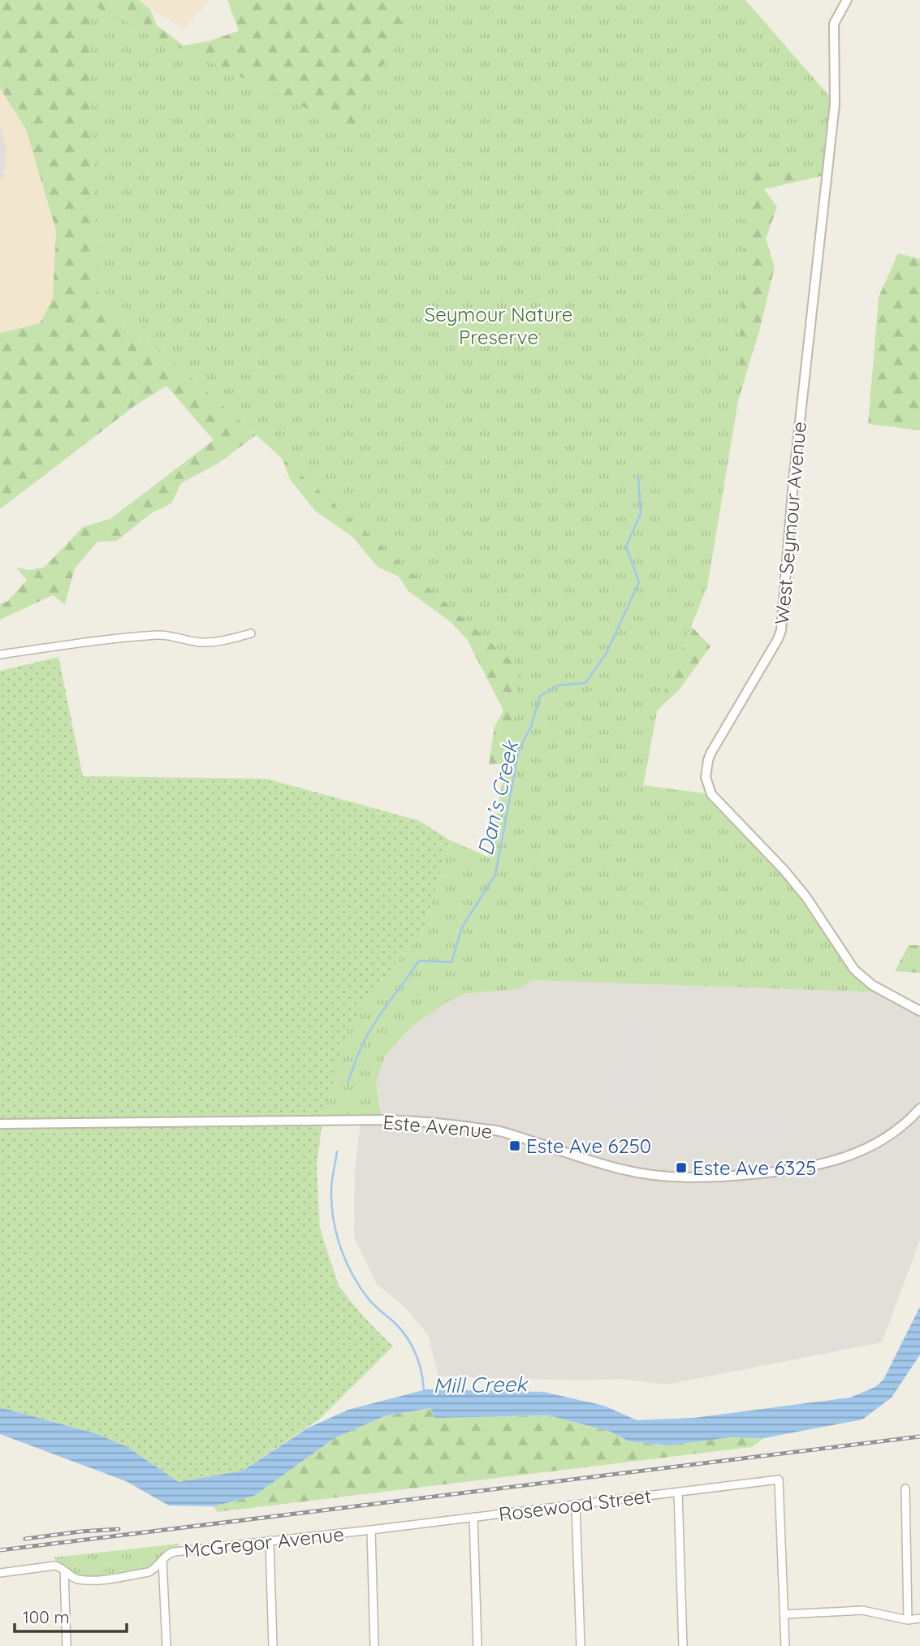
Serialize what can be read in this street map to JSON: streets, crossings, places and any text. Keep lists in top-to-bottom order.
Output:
{
  "streets": {
    "street": [
      "West Seymour Avenue",
      "Este Avenue",
      "Rosewood Street",
      "McGregor Avenue"
    ]
  },
  "crossings": [
    ["Rosewood Street", "McGregor Avenue"]
  ],
  "water": ["Dan’s Creek", "Mill Creek"],
  "parks": ["Seymour Nature Preserve"],
  "places": {
    "transit": ["Este Ave 6250", "Este Ave 6325"]
  },
  "scale_bar": "100 m"
}
